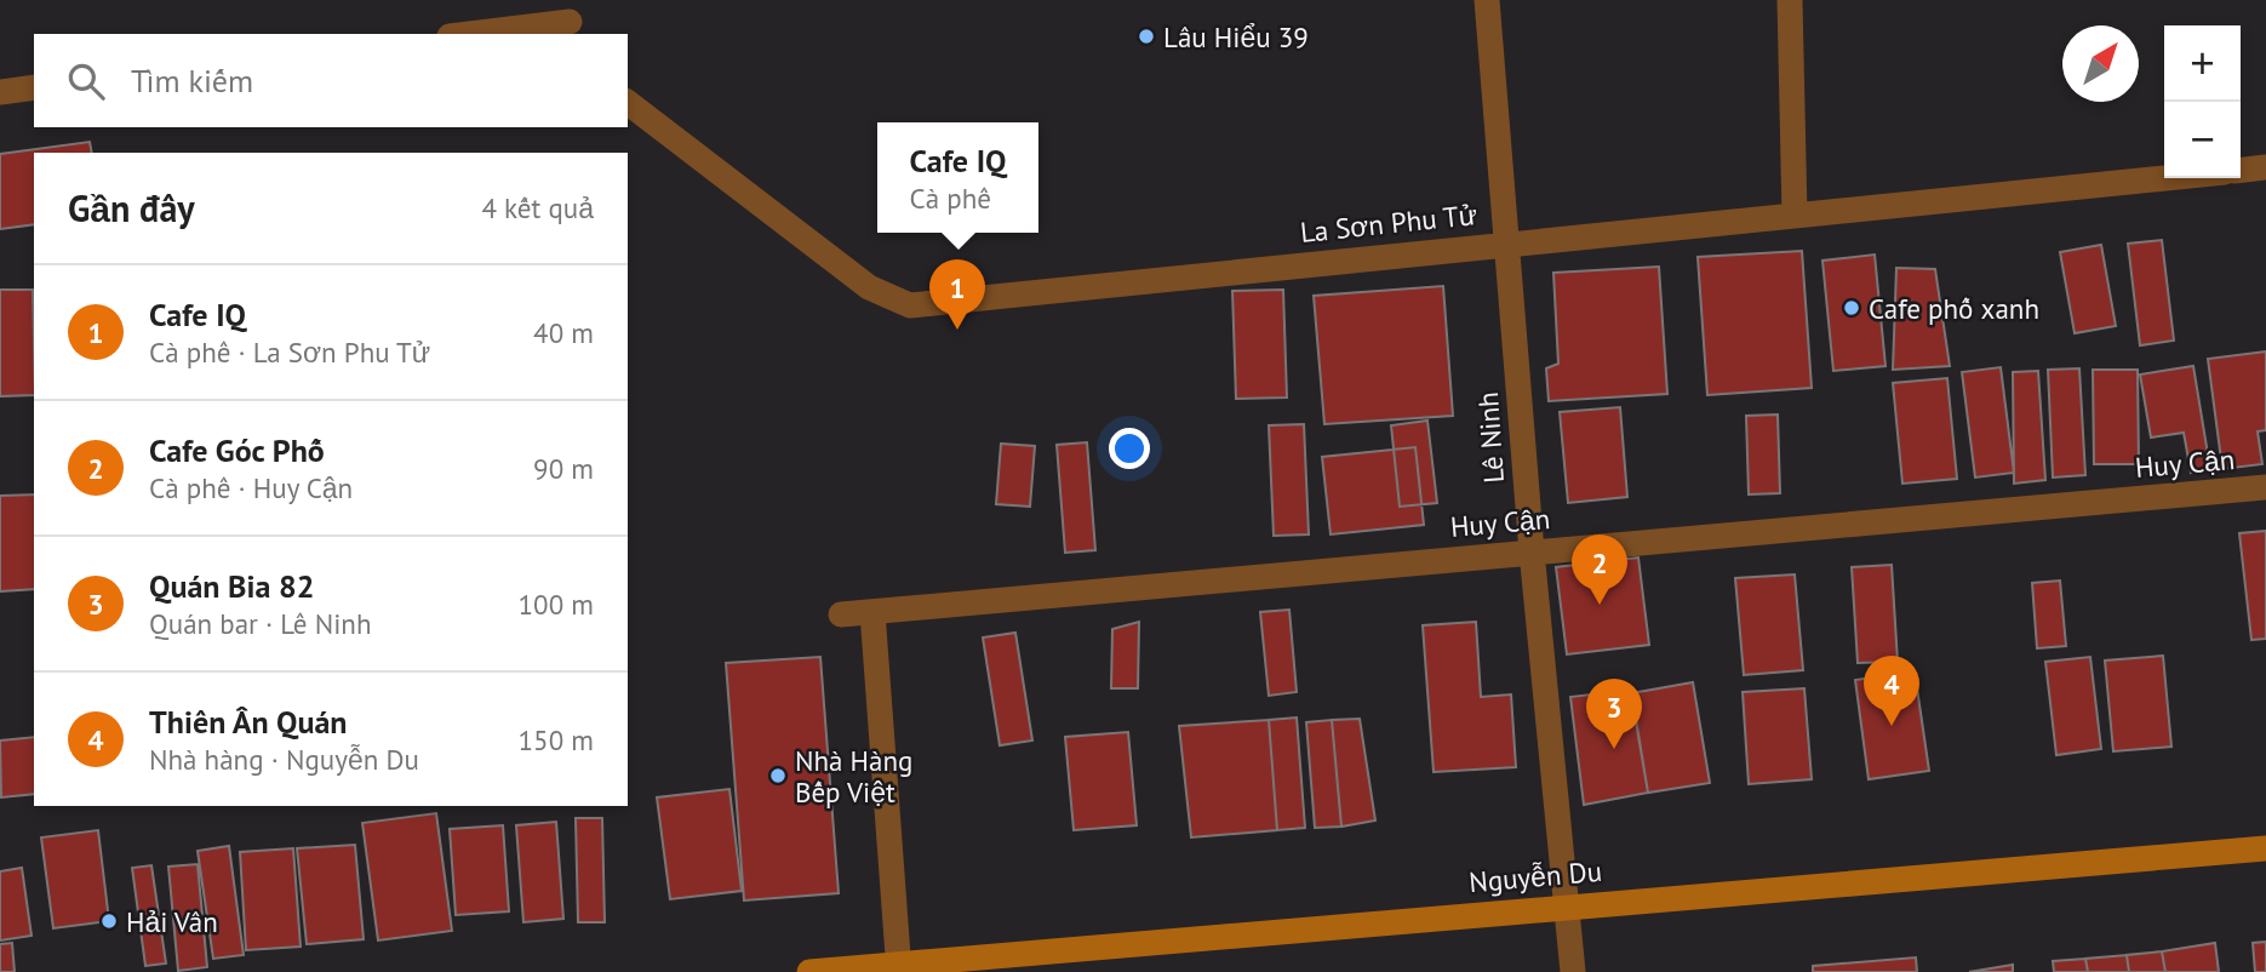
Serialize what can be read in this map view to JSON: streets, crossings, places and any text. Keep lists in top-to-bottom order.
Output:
{
  "streets": {
    "main road": ["Nguyễn Du"],
    "street": ["La Sơn Phu Tử", "Lê Ninh", "Huy Cận"]
  },
  "crossings": [
    ["La Sơn Phu Tử", "Lê Ninh"],
    ["Lê Ninh", "Huy Cận"],
    ["Lê Ninh", "Nguyễn Du"]
  ],
  "places": [
    "Lâu Hiểu 39",
    "Cafe phố xanh",
    "Nhà Hàng Bếp Việt",
    "Hải Vân"
  ],
  "north": "top right",
  "page": {
    "map_buttons": ["+", "−"],
    "search": "Tìm kiếm",
    "popup": ["Cafe IQ", "Cà phê"],
    "heading": ["Gần đây", "4 kết quả"],
    "pins": [
      "1",
      "2",
      "4",
      "3"
    ],
    "list": [
      {
        "mark": "1",
        "name": "Cafe IQ",
        "note": "Cà phê · La Sơn Phu Tử",
        "value": "40 m"
      },
      {
        "mark": "2",
        "name": "Cafe Góc Phố",
        "note": "Cà phê · Huy Cận",
        "value": "90 m"
      },
      {
        "mark": "3",
        "name": "Quán Bia 82",
        "note": "Quán bar · Lê Ninh",
        "value": "100 m"
      },
      {
        "mark": "4",
        "name": "Thiên Ân Quán",
        "note": "Nhà hàng · Nguyễn Du",
        "value": "150 m"
      }
    ]
  }
}
